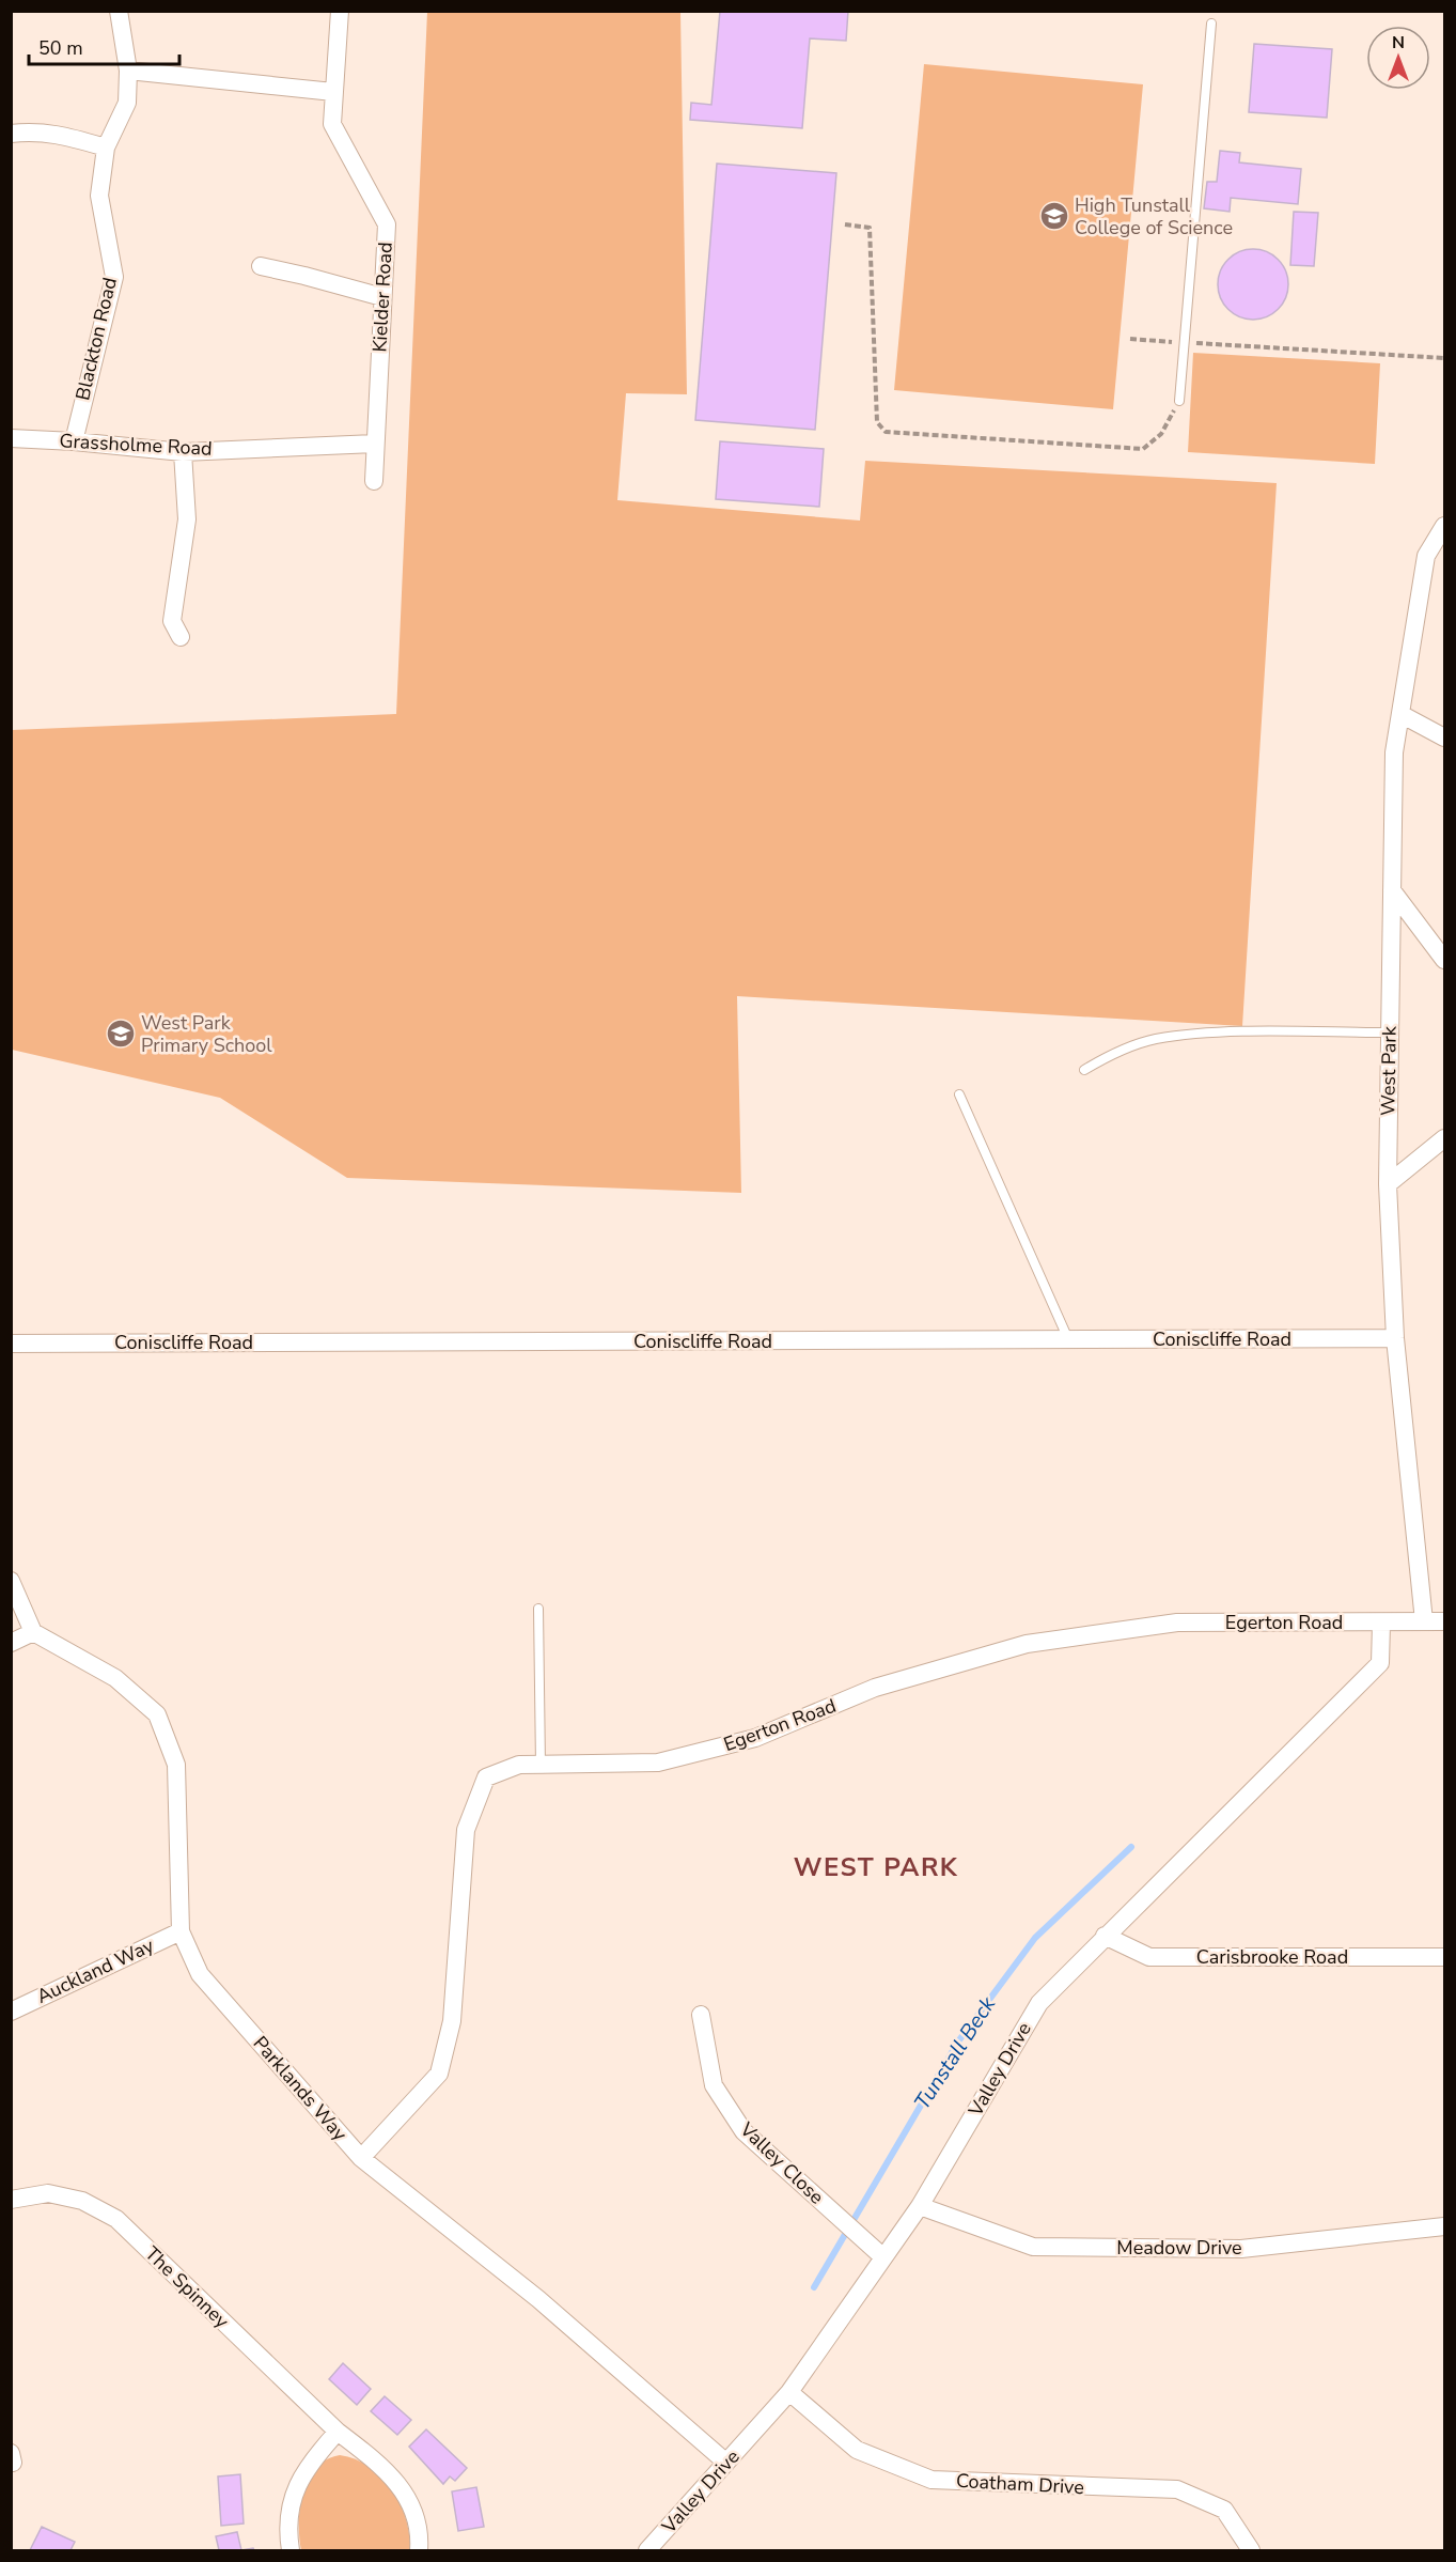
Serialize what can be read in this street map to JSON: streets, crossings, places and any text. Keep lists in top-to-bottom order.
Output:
{
  "streets": {
    "street": [
      "Kielder Road",
      "Blackton Road",
      "Grassholme Road",
      "West Park",
      "Coniscliffe Road",
      "Egerton Road",
      "Carisbrooke Road",
      "Auckland Way",
      "Valley Drive",
      "Parklands Way",
      "Valley Close",
      "Meadow Drive",
      "The Spinney",
      "Coatham Drive"
    ]
  },
  "crossings": [
    ["Kielder Road", "Grassholme Road"],
    ["Blackton Road", "Grassholme Road"],
    ["West Park", "Coniscliffe Road"],
    ["West Park", "Egerton Road"],
    ["Egerton Road", "Valley Drive"],
    ["Egerton Road", "Parklands Way"],
    ["Carisbrooke Road", "Valley Drive"],
    ["Auckland Way", "Parklands Way"],
    ["Valley Drive", "Parklands Way"],
    ["Valley Drive", "Valley Close"],
    ["Valley Drive", "Meadow Drive"],
    ["Valley Drive", "Coatham Drive"]
  ],
  "districts": ["WEST PARK"],
  "water": ["Tunstall Beck"],
  "places": {
    "school or university": ["High Tunstall College of Science", "West Park Primary School"]
  },
  "scale_bar": "50 m",
  "north": "top"
}
